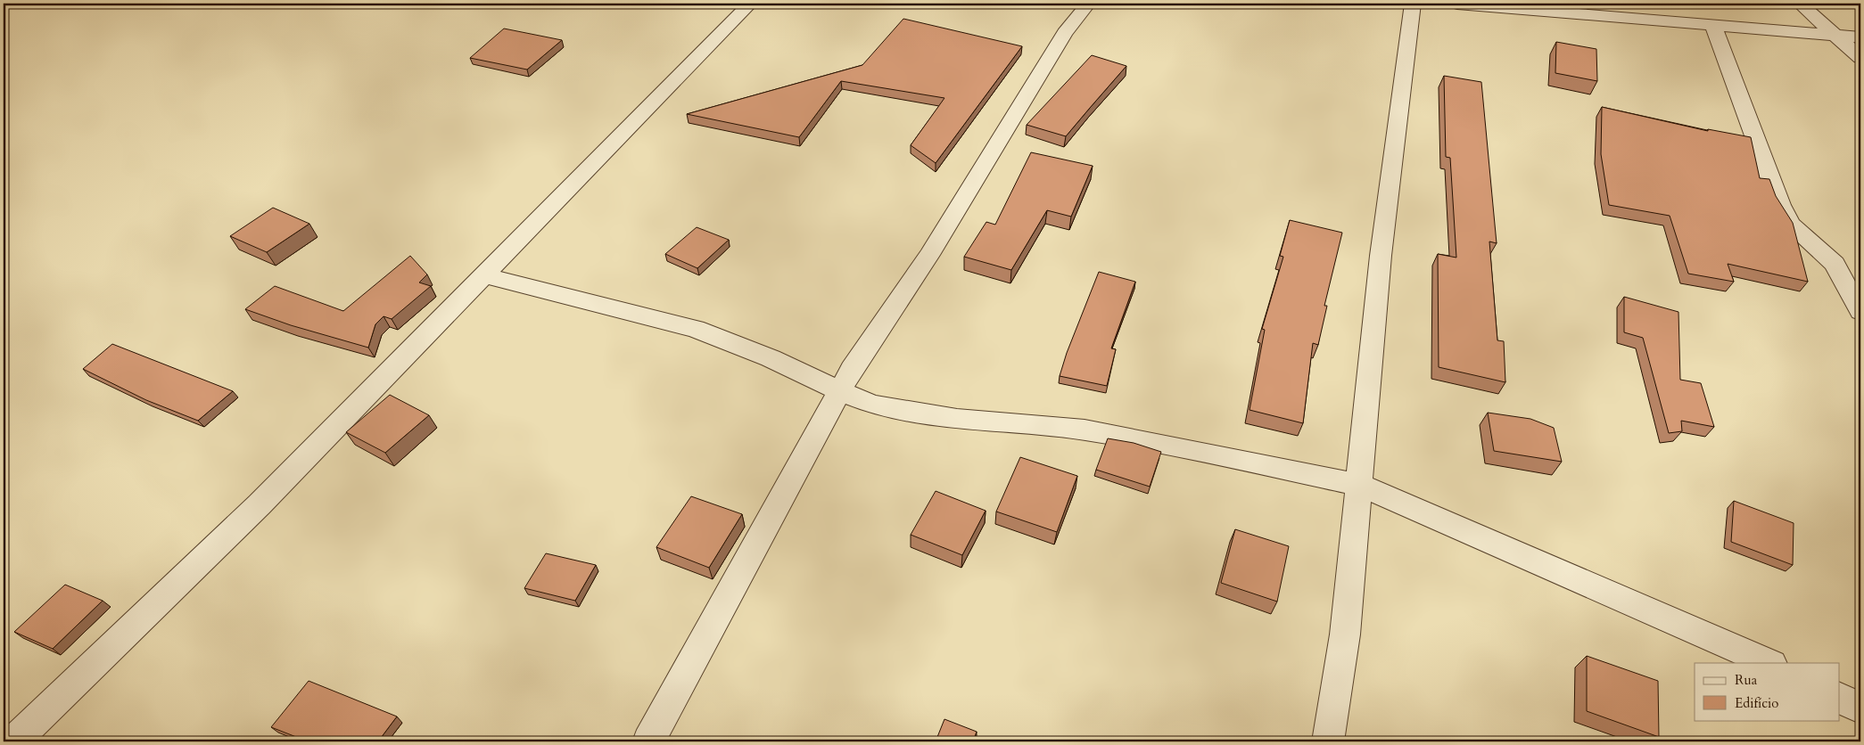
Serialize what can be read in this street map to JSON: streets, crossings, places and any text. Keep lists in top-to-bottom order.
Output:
{
  "legend": ["Rua", "Edifício"]
}
